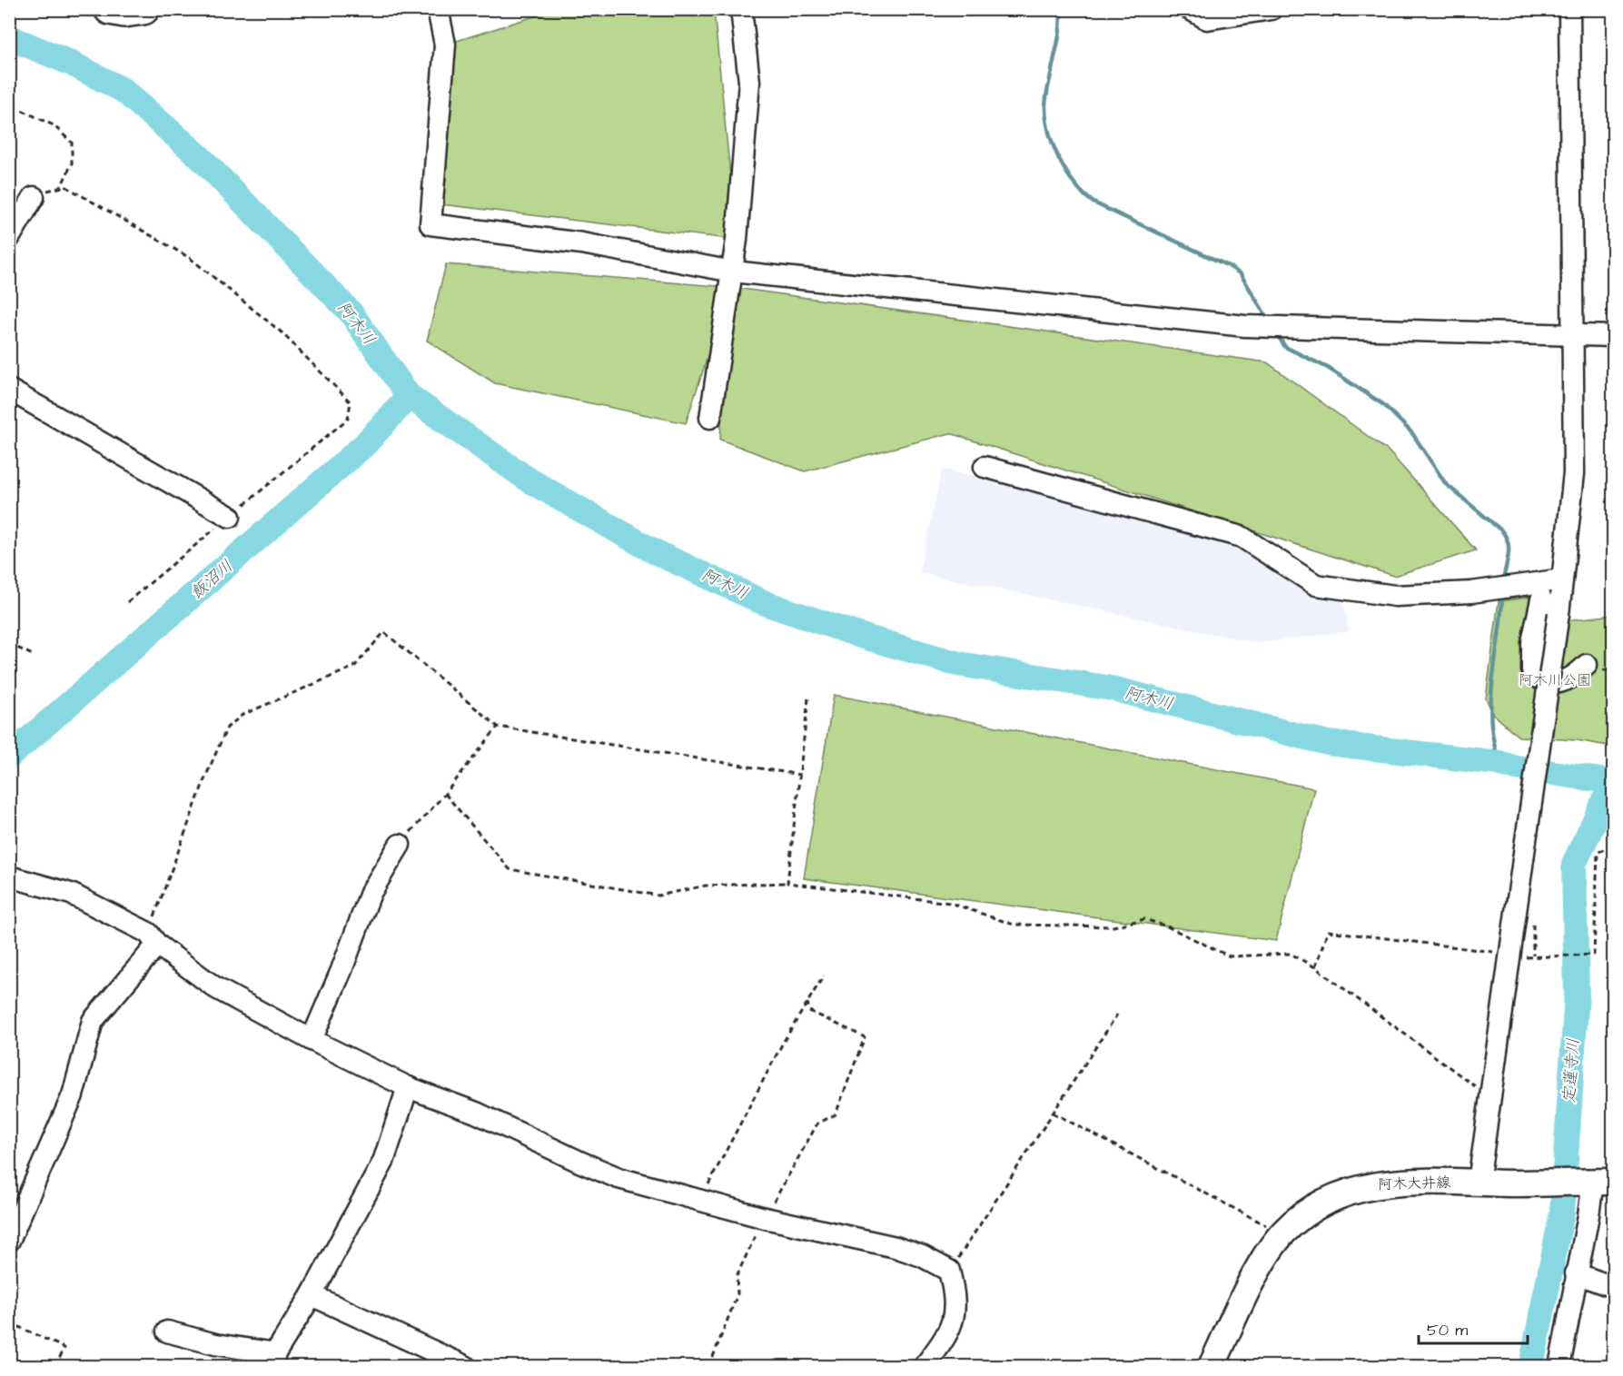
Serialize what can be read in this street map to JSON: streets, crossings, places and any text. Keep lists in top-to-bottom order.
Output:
{
  "streets": {
    "main road": ["阿木大井線"]
  },
  "water": ["阿木川", "飯沼川", "定蓮寺川"],
  "parks": ["阿木川公園"],
  "scale_bar": "50 m"
}
